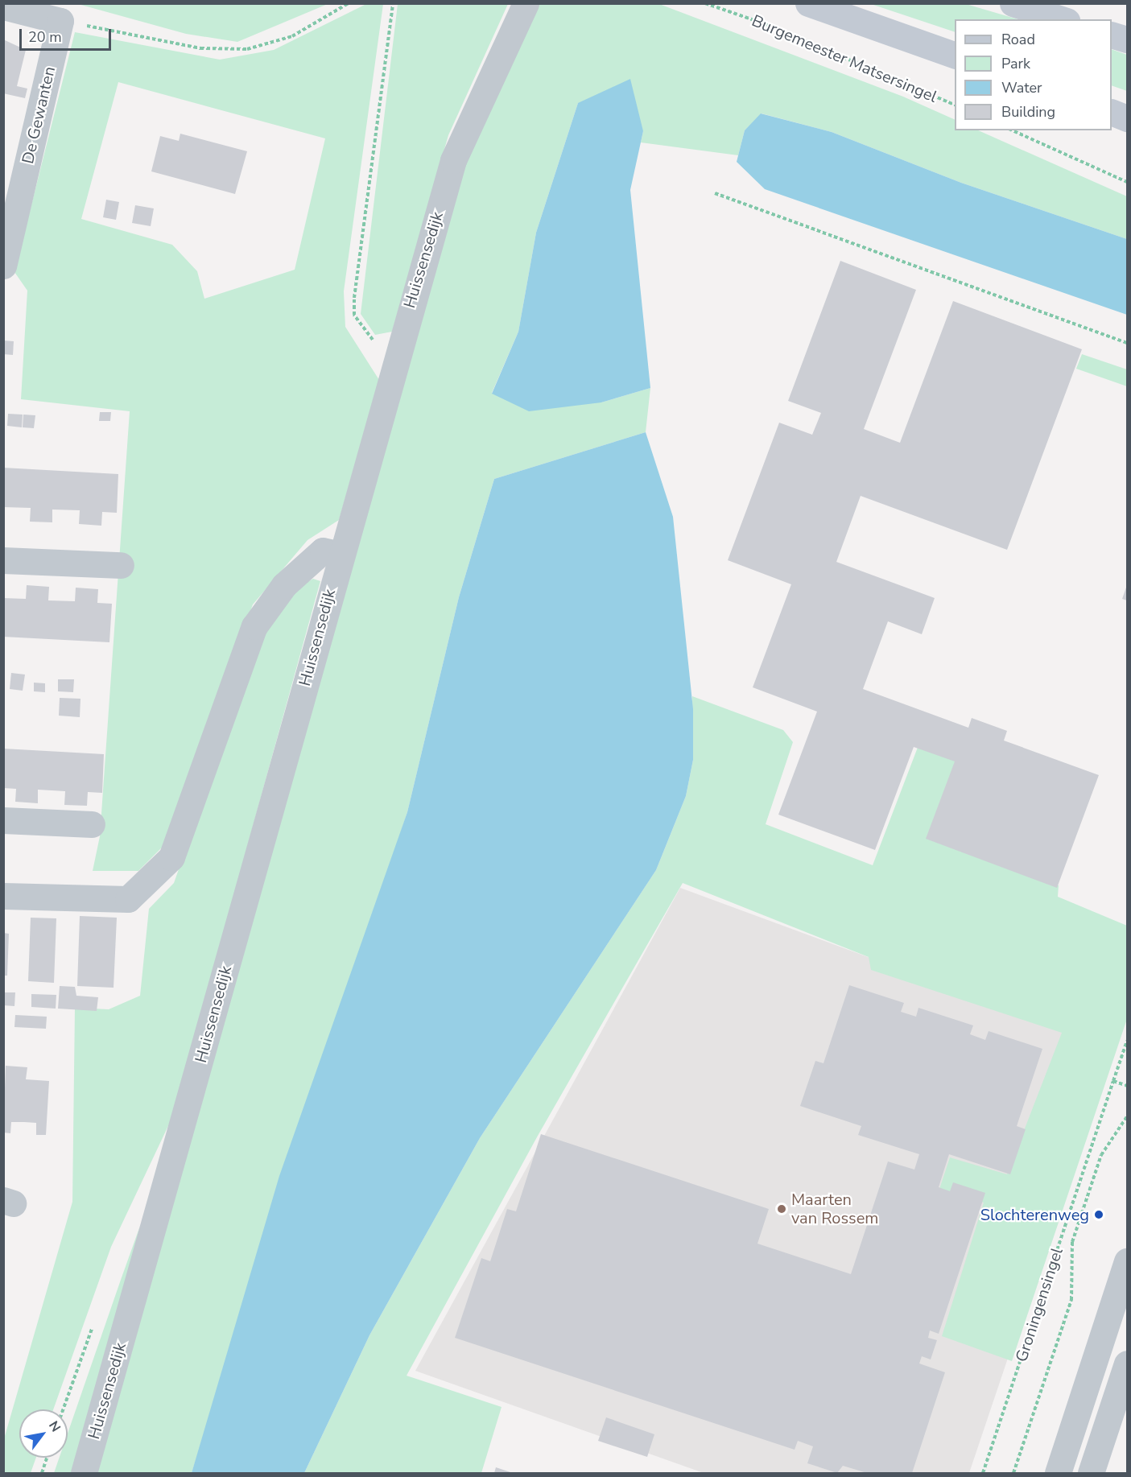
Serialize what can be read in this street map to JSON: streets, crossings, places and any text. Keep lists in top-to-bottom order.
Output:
{
  "streets": {
    "street": ["De Gewanten", "Huissensedijk"],
    "path": ["Burgemeester Matsersingel", "Groningensingel"]
  },
  "places": ["Maarten van Rossem", "Slochterenweg"],
  "legend": [
    "Road",
    "Park",
    "Water",
    "Building"
  ],
  "scale_bar": "20 m",
  "north": "top right"
}
